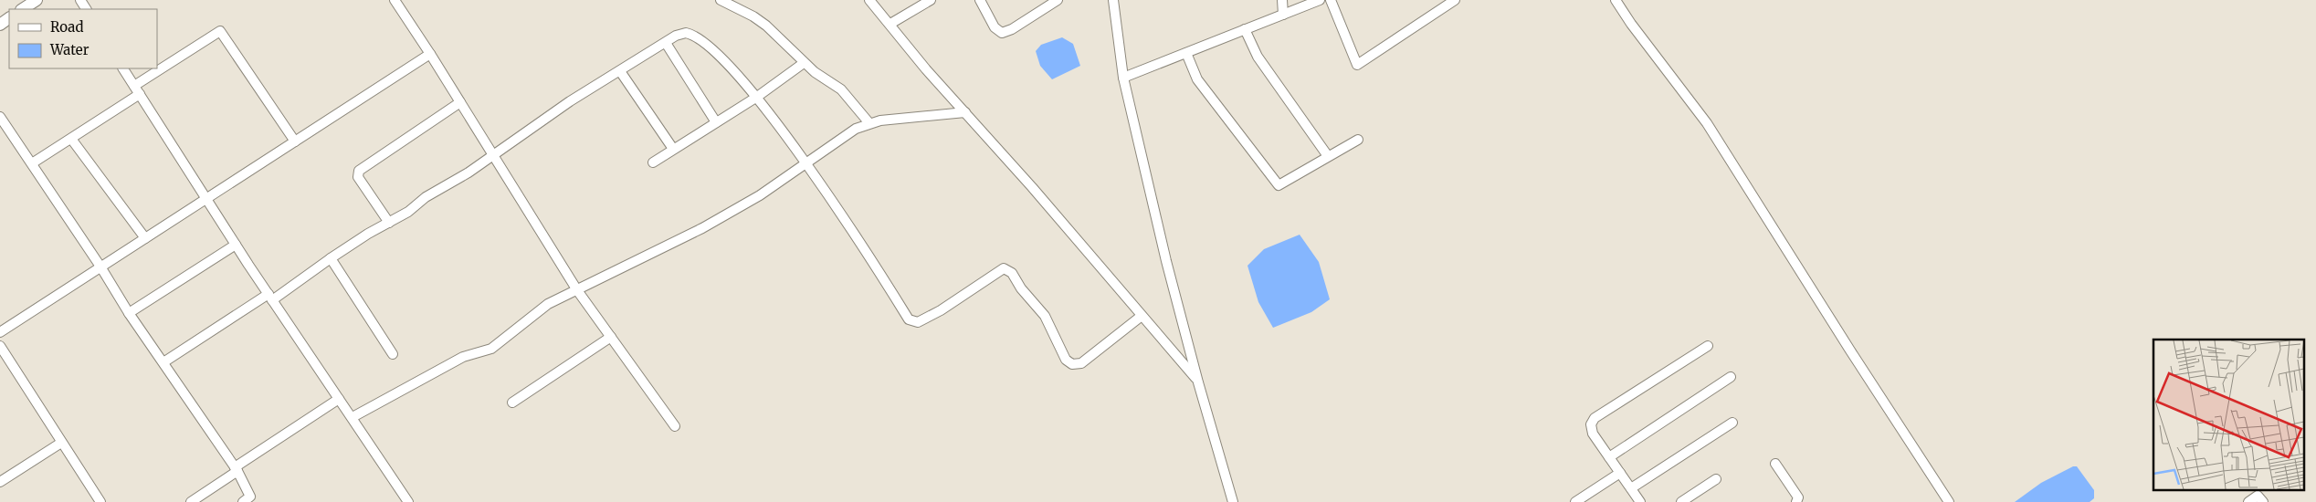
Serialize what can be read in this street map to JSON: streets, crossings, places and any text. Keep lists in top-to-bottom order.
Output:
{
  "legend": ["Road", "Water"]
}
